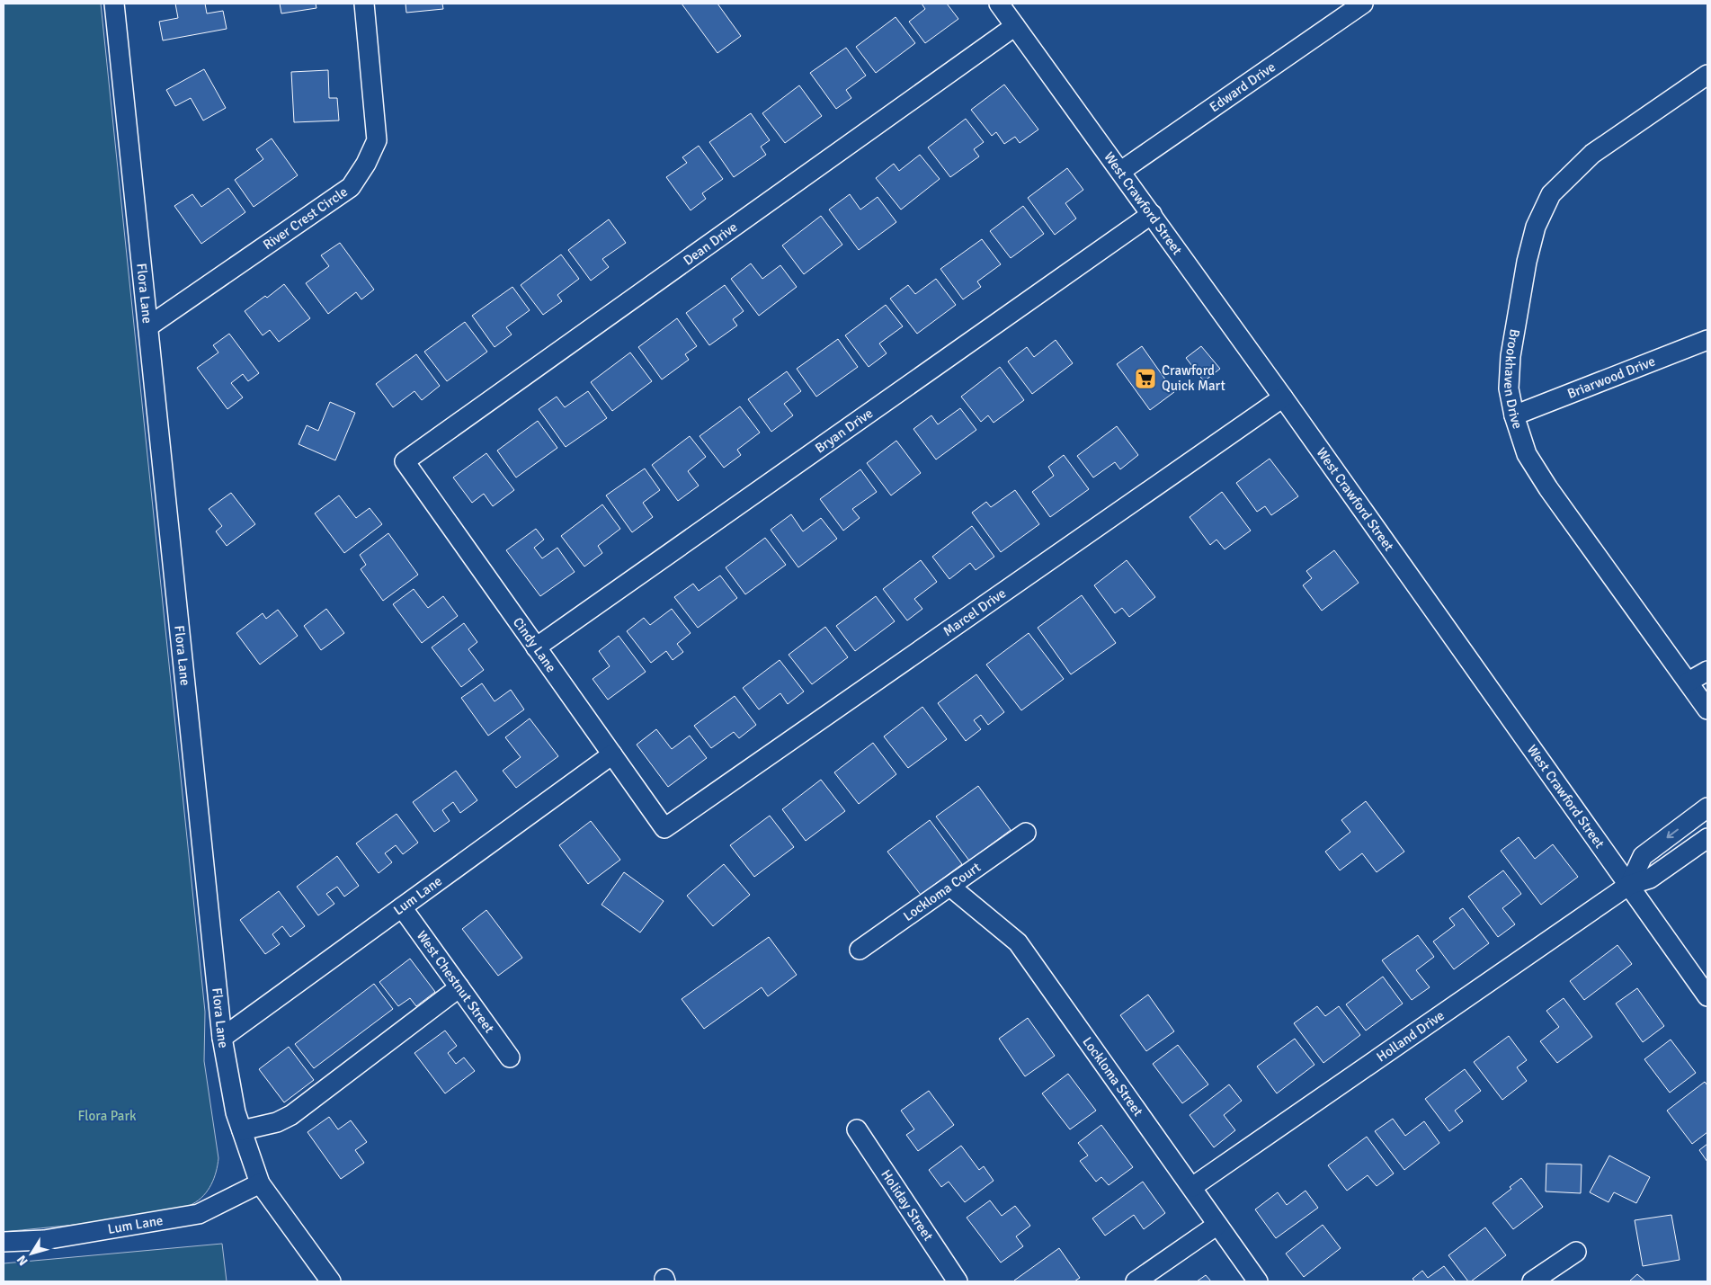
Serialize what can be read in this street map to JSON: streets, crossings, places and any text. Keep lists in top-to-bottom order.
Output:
{
  "streets": {
    "street": [
      "Edward Drive",
      "West Crawford Street",
      "River Crest Circle",
      "Dean Drive",
      "Flora Lane",
      "Briarwood Drive",
      "Brookhaven Drive",
      "Bryan Drive",
      "Marcel Drive",
      "Cindy Lane",
      "Lockloma Court",
      "Lum Lane",
      "West Chestnut Street",
      "Holland Drive",
      "Lockloma Street",
      "Holiday Street"
    ]
  },
  "crossings": [
    ["Edward Drive", "West Crawford Street"],
    ["West Crawford Street", "Dean Drive"],
    ["West Crawford Street", "Bryan Drive"],
    ["West Crawford Street", "Marcel Drive"],
    ["West Crawford Street", "Holland Drive"],
    ["River Crest Circle", "Flora Lane"],
    ["Dean Drive", "Cindy Lane"],
    ["Flora Lane", "Lum Lane"],
    ["Briarwood Drive", "Brookhaven Drive"],
    ["Bryan Drive", "Cindy Lane"],
    ["Marcel Drive", "Cindy Lane"],
    ["Cindy Lane", "Lum Lane"],
    ["Lockloma Court", "Lockloma Street"],
    ["Lum Lane", "West Chestnut Street"],
    ["Holland Drive", "Lockloma Street"]
  ],
  "parks": ["Flora Park"],
  "places": {
    "supermarket": ["Crawford Quick Mart"]
  },
  "north": "bottom left"
}
